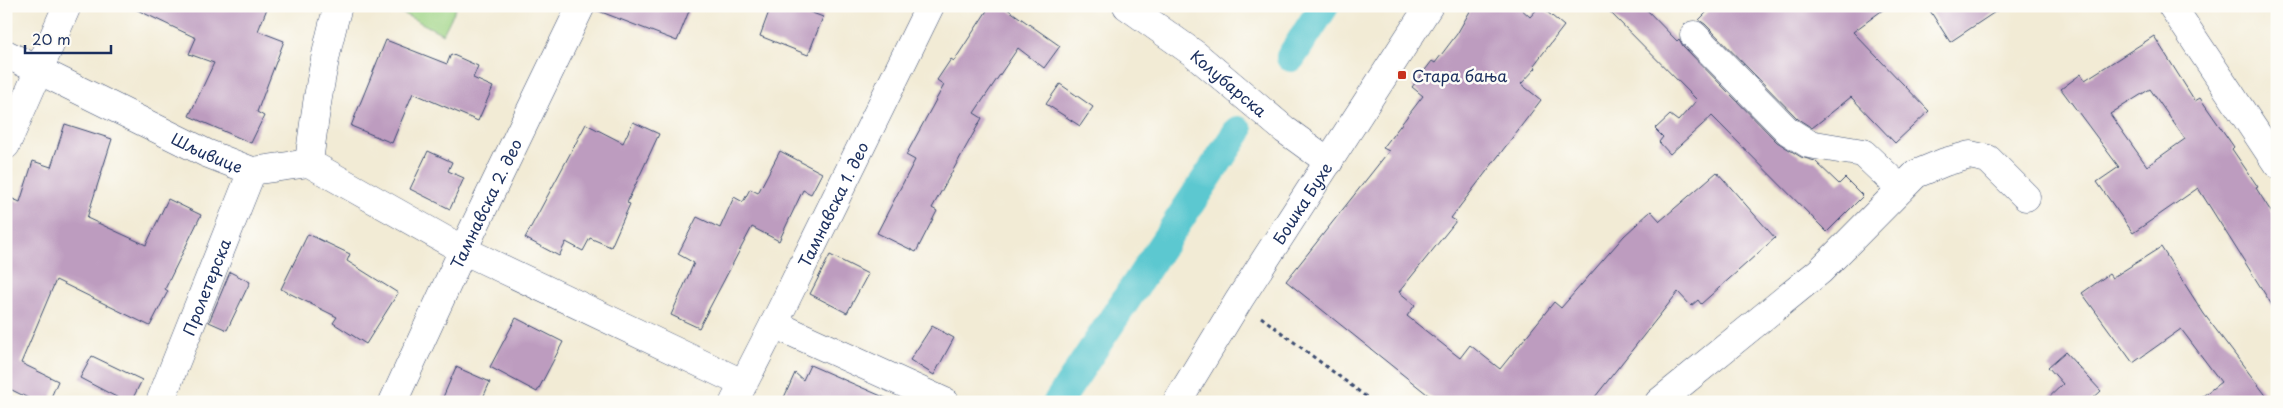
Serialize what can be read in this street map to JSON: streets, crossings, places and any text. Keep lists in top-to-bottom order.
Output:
{
  "streets": {
    "street": [
      "Колубарска",
      "Шљивице",
      "Тамнавска 2. део",
      "Тамнавска 1. део",
      "Бошка Бухе",
      "Пролетерска"
    ]
  },
  "crossings": [
    ["Колубарска", "Бошка Бухе"],
    ["Шљивице", "Пролетерска"]
  ],
  "places": {
    "transit": ["Стара бања"]
  },
  "scale_bar": "20 m"
}
